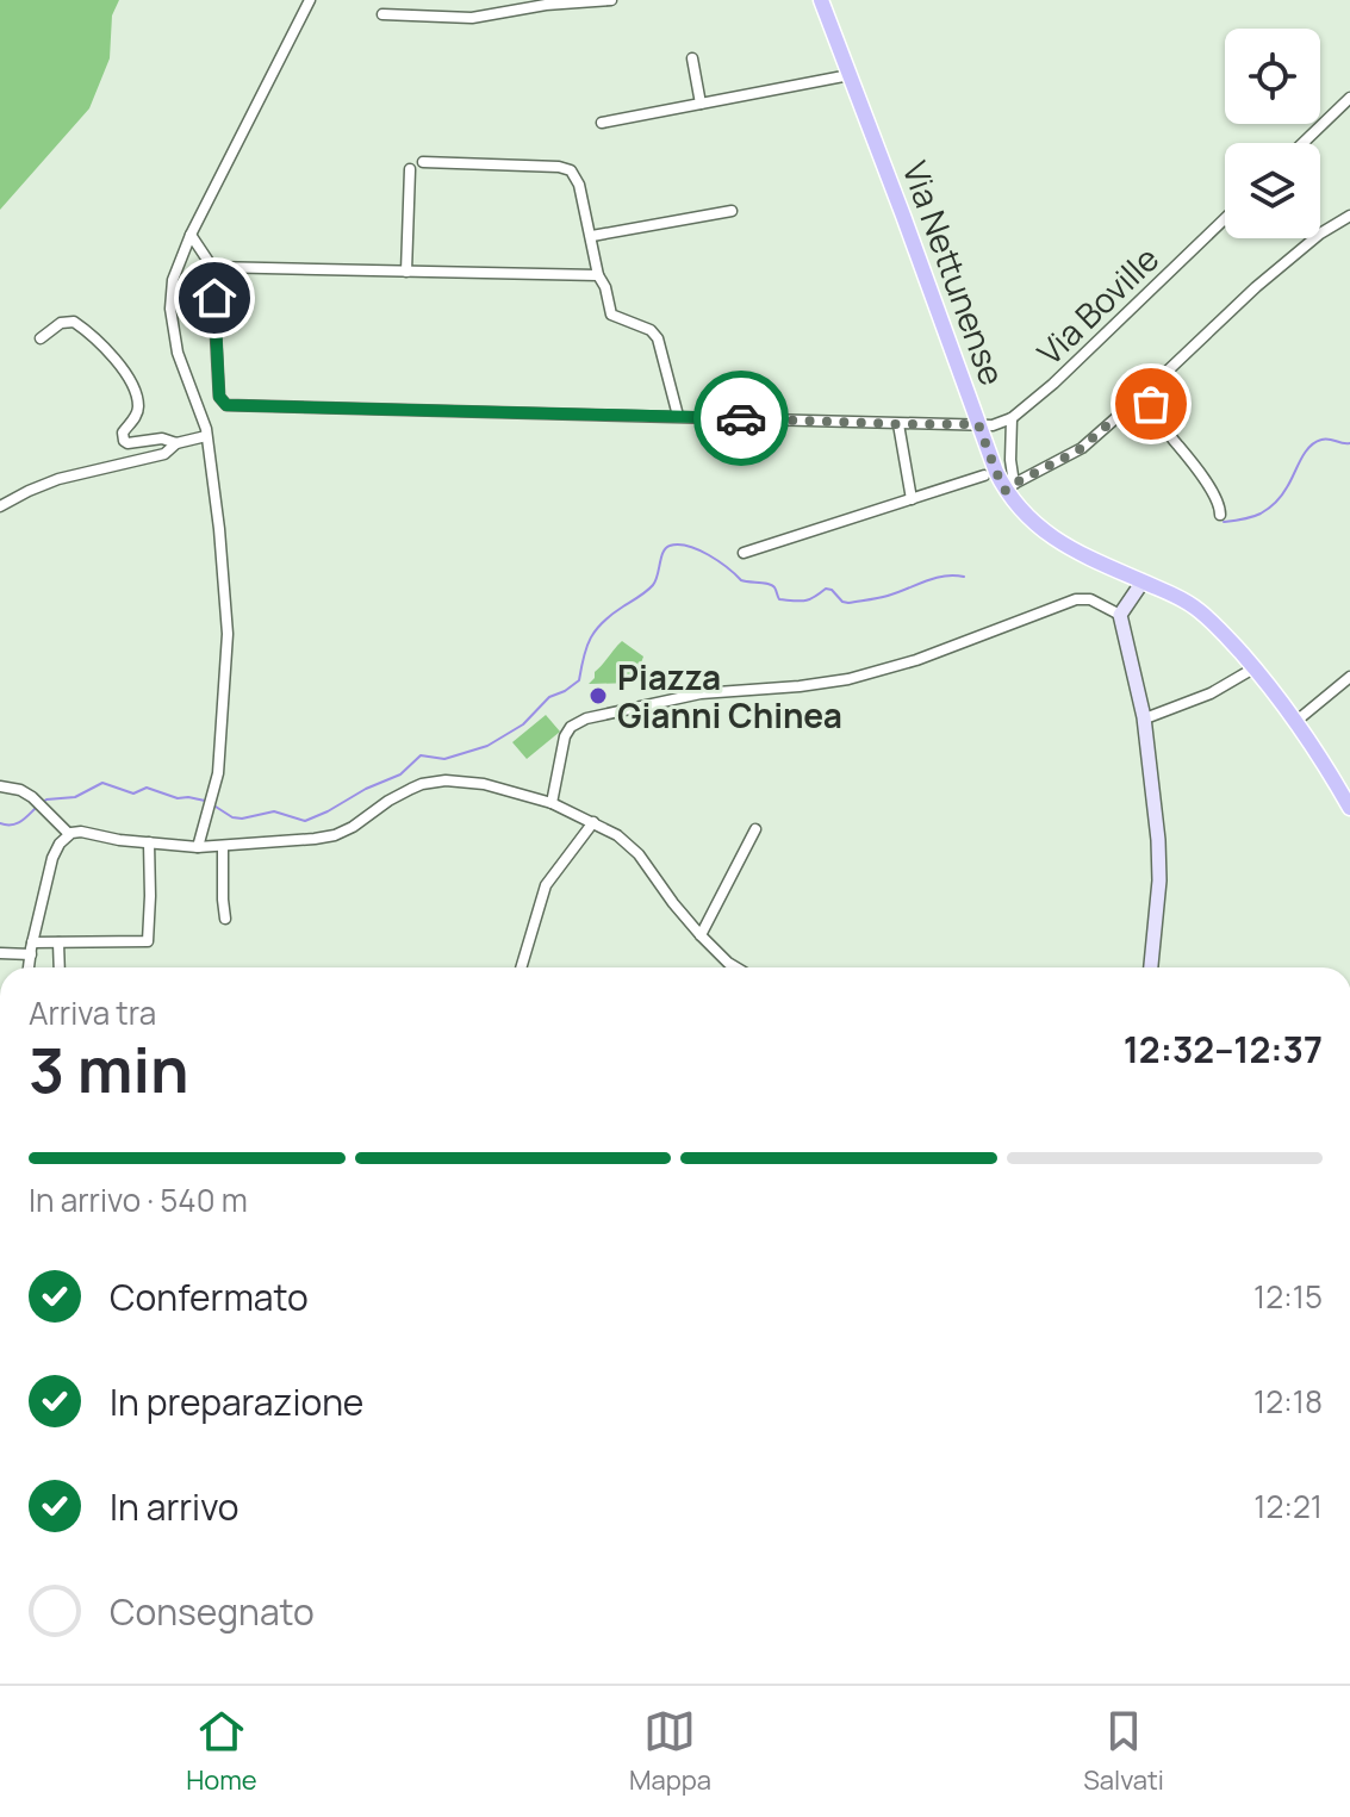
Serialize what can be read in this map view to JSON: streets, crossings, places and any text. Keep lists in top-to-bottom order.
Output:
{
  "streets": {
    "main road": ["Via Nettunense"],
    "street": ["Via Boville"]
  },
  "places": ["Piazza Gianni Chinea"],
  "page": {
    "heading": ["3 min", "Arriva tra", "12:32–12:37"],
    "bar": "In arrivo · 540 m",
    "list": [
      ["Confermato", "12:15"],
      ["In preparazione", "12:18"],
      ["In arrivo", "12:21"],
      "Consegnato"
    ],
    "tabs": ["Home", "Mappa", "Salvati"]
  }
}
